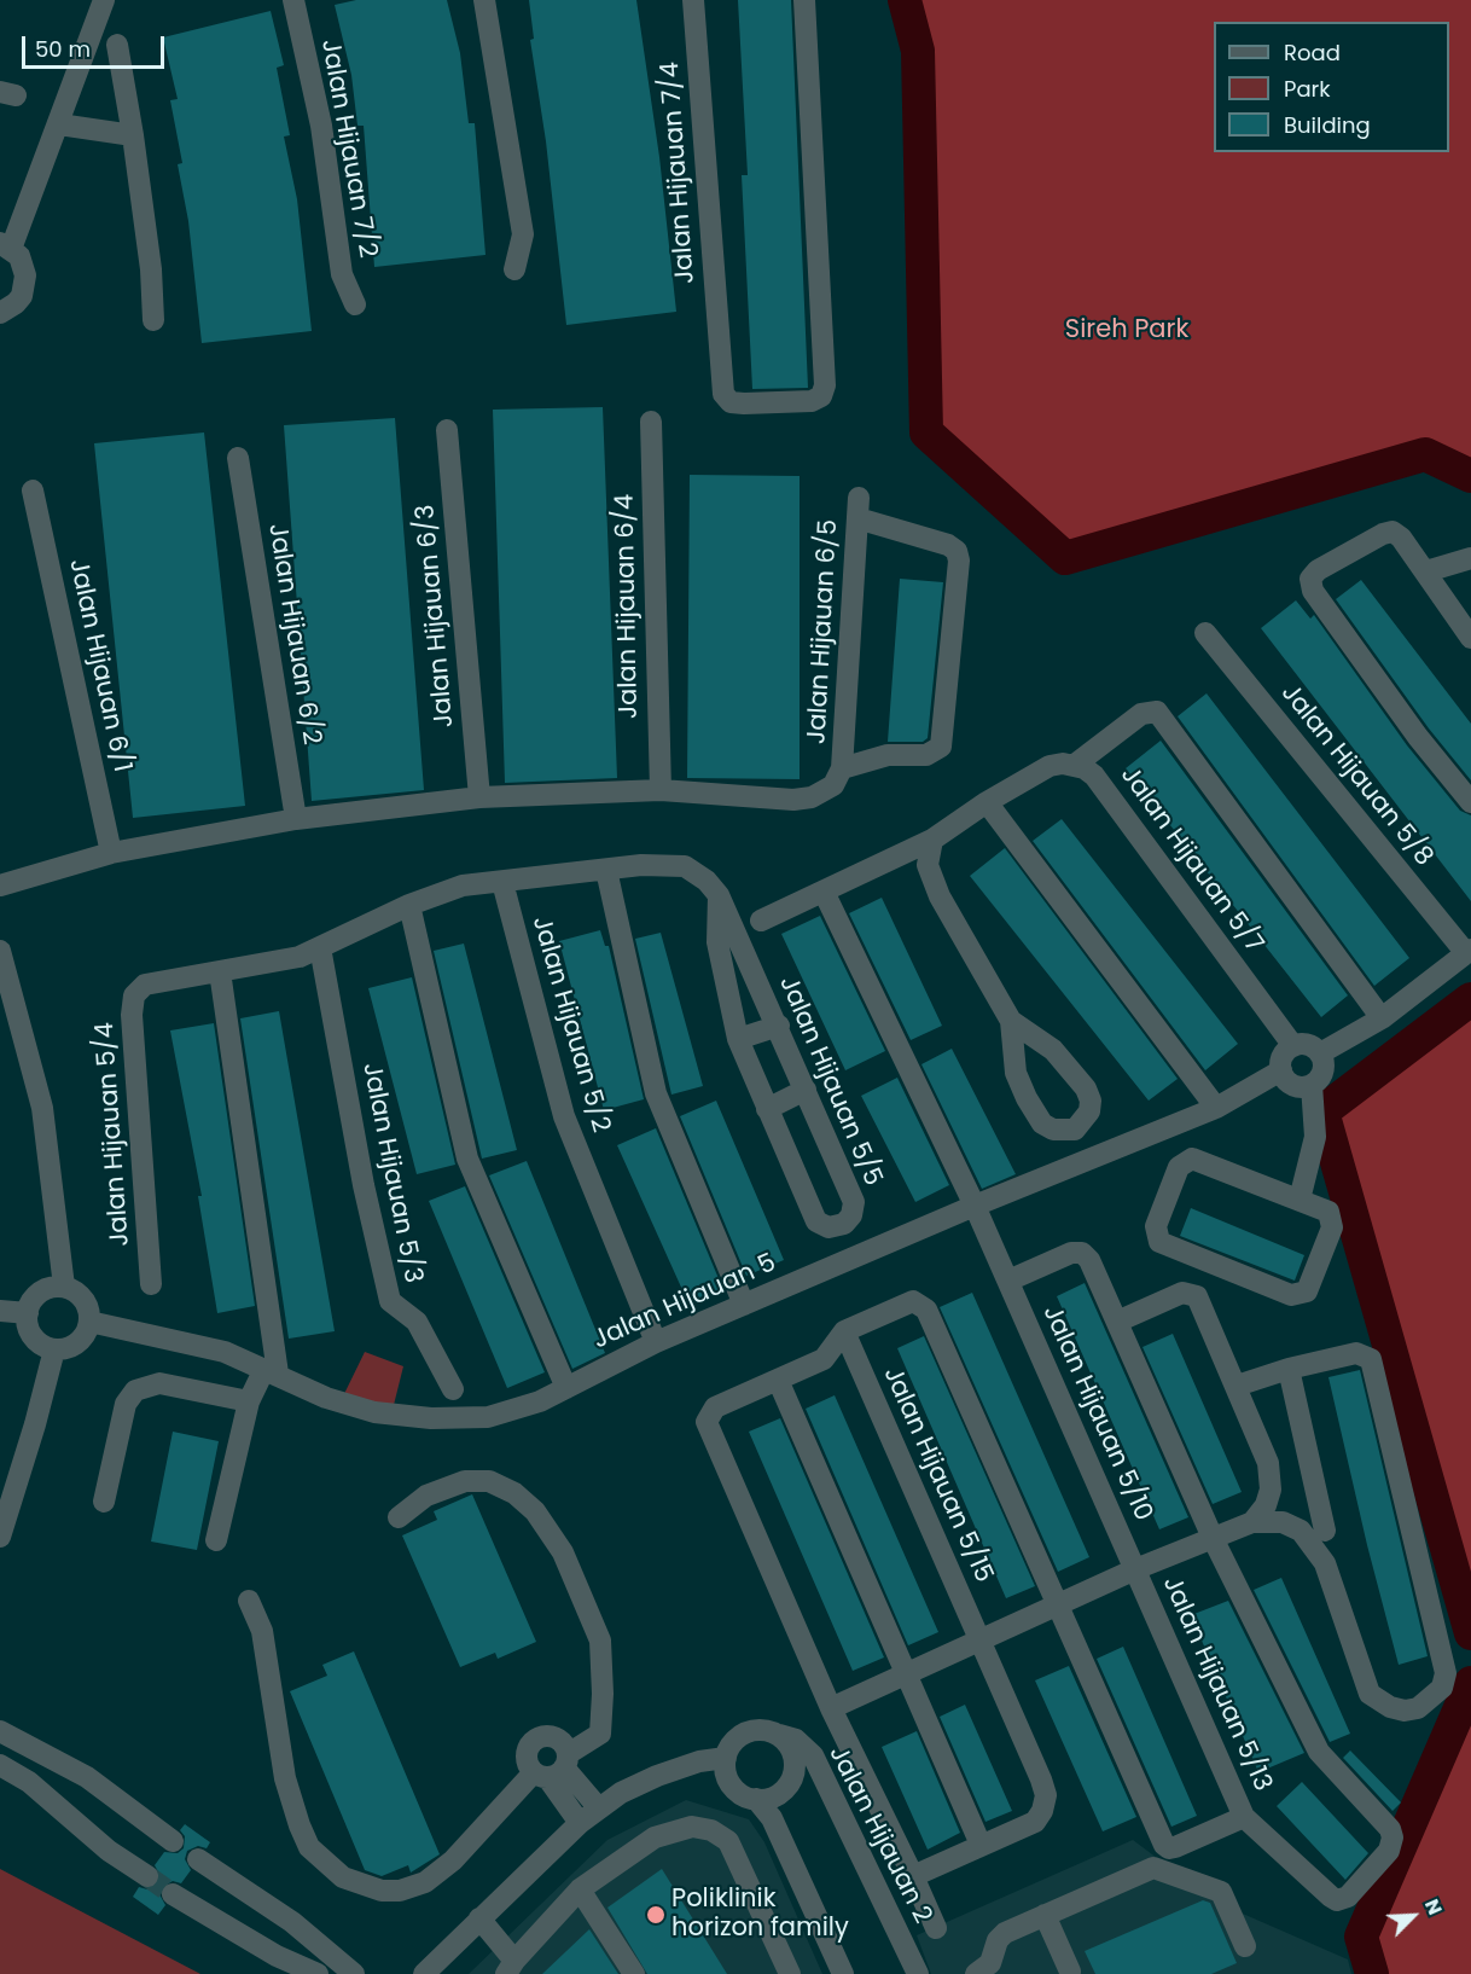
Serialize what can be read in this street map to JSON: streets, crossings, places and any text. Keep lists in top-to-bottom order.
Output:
{
  "streets": {
    "street": [
      "Jalan Hijauan 7/2",
      "Jalan Hijauan 7/4",
      "Jalan Hijauan 6/4",
      "Jalan Hijauan 6/3",
      "Jalan Hijauan 6/5",
      "Jalan Hijauan 6/2",
      "Jalan Hijauan 6/1",
      "Jalan Hijauan 5/8",
      "Jalan Hijauan 5/7",
      "Jalan Hijauan 5/2",
      "Jalan Hijauan 5/5",
      "Jalan Hijauan 5/4",
      "Jalan Hijauan 5/3",
      "Jalan Hijauan 5",
      "Jalan Hijauan 5/10",
      "Jalan Hijauan 5/15",
      "Jalan Hijauan 5/13",
      "Jalan Hijauan 2"
    ]
  },
  "crossings": [
    ["Jalan Hijauan 5/7", "Jalan Hijauan 5"],
    ["Jalan Hijauan 5/2", "Jalan Hijauan 5/5"],
    ["Jalan Hijauan 5/2", "Jalan Hijauan 5"],
    ["Jalan Hijauan 5/5", "Jalan Hijauan 5/4"],
    ["Jalan Hijauan 5/5", "Jalan Hijauan 5/3"],
    ["Jalan Hijauan 5", "Jalan Hijauan 5/10"],
    ["Jalan Hijauan 5/10", "Jalan Hijauan 5/13"]
  ],
  "parks": ["Sireh Park"],
  "places": ["Poliklinik horizon family"],
  "legend": ["Road", "Park", "Building"],
  "scale_bar": "50 m",
  "north": "top right"
}
